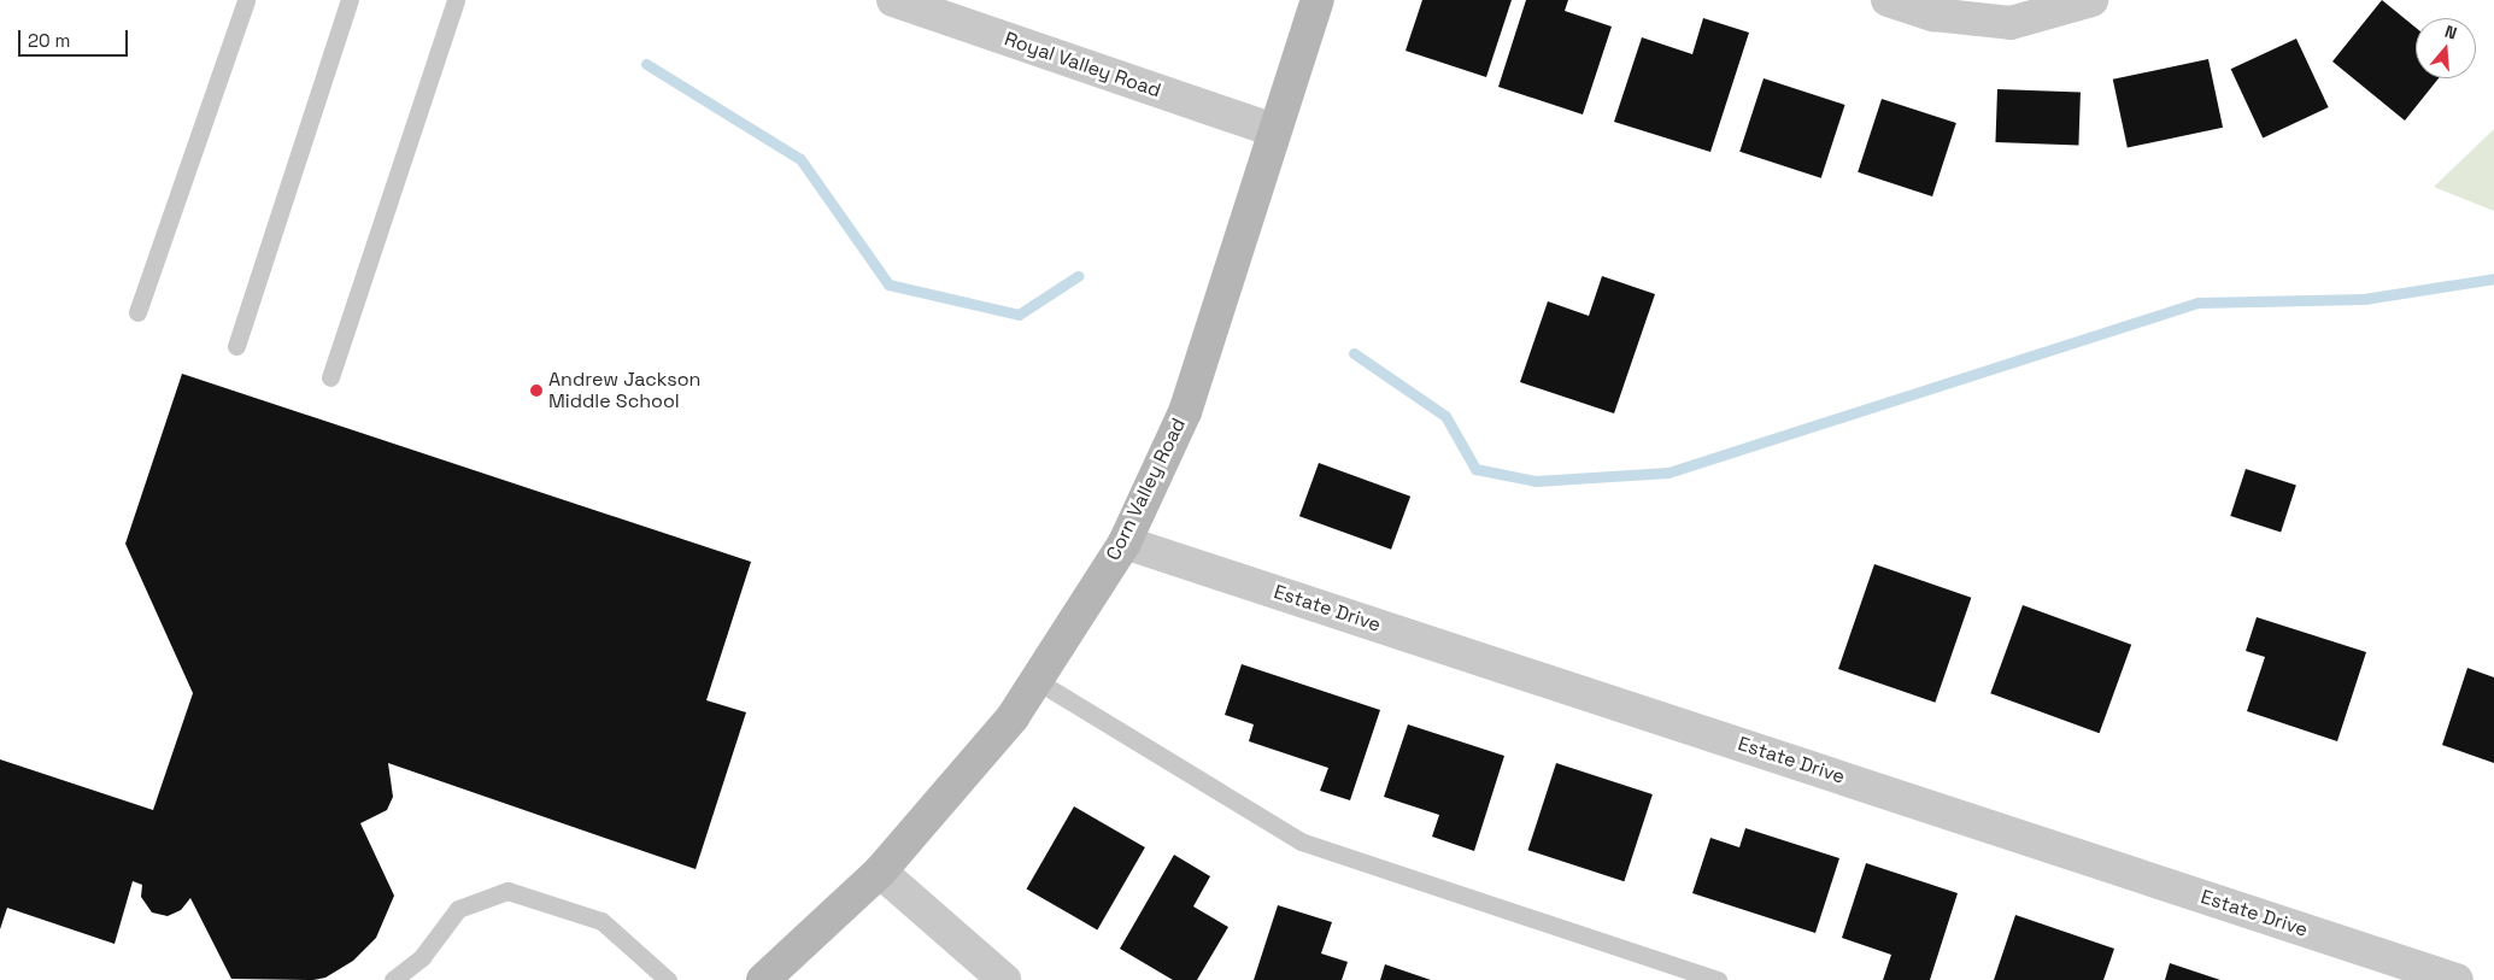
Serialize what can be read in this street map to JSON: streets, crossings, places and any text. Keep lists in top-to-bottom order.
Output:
{
  "streets": {
    "main road": ["Corn Valley Road"],
    "street": ["Royal Valley Road", "Estate Drive"]
  },
  "crossings": [
    ["Royal Valley Road", "Corn Valley Road"],
    ["Corn Valley Road", "Estate Drive"]
  ],
  "places": ["Andrew Jackson Middle School"],
  "scale_bar": "20 m",
  "north": "top"
}
